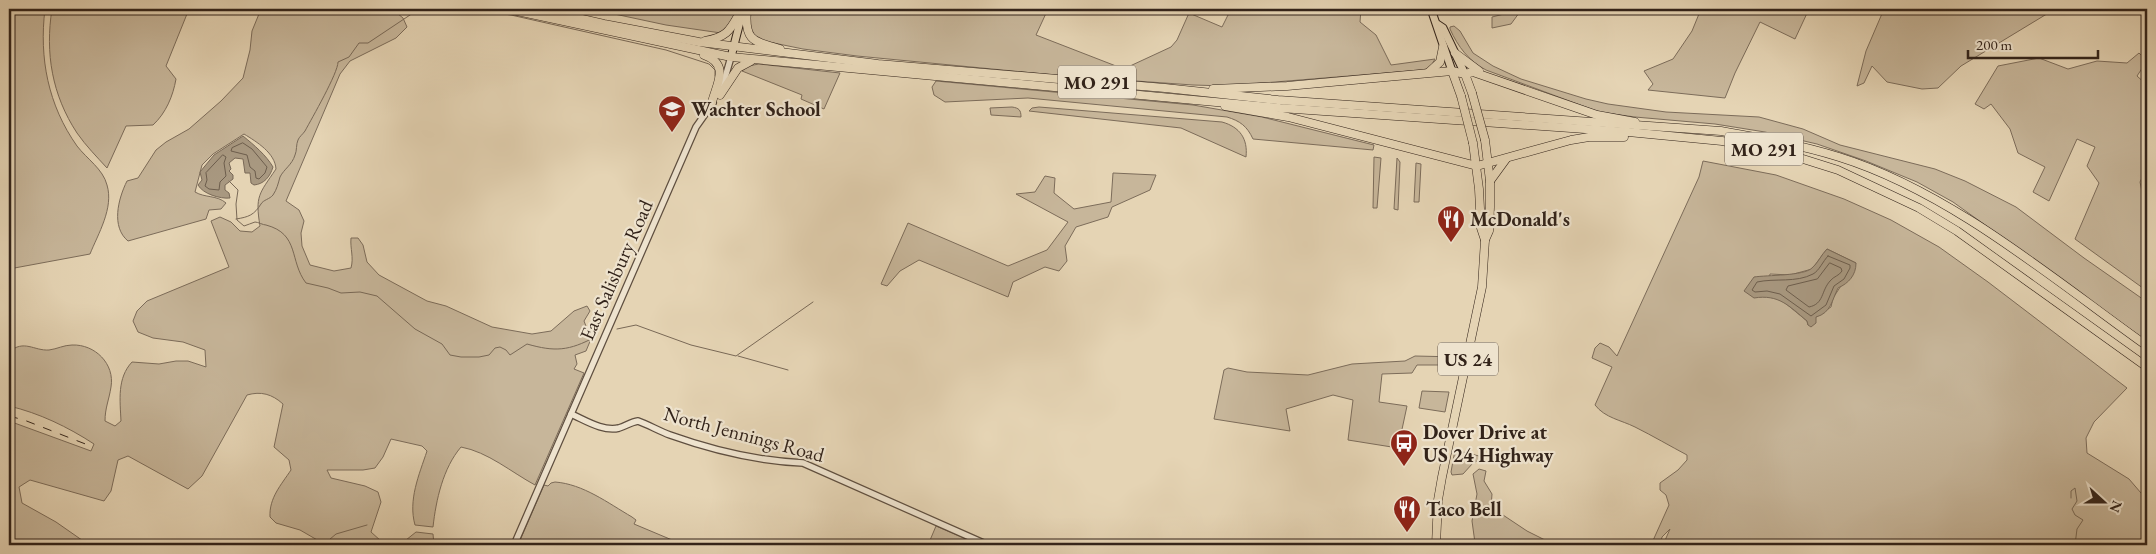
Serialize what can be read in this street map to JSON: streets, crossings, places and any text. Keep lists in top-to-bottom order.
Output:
{
  "streets": {
    "highway": ["MO 291", "US 24"],
    "main road": ["East Salisbury Road"],
    "street": ["North Jennings Road"]
  },
  "crossings": [
    ["MO 291", "East Salisbury Road"],
    ["East Salisbury Road", "North Jennings Road"]
  ],
  "places": {
    "school or university": ["Wachter School"],
    "restaurant": ["McDonald's", "Taco Bell"],
    "bus stop": ["Dover Drive at US 24 Highway"]
  },
  "scale_bar": "200 m",
  "north": "right"
}
